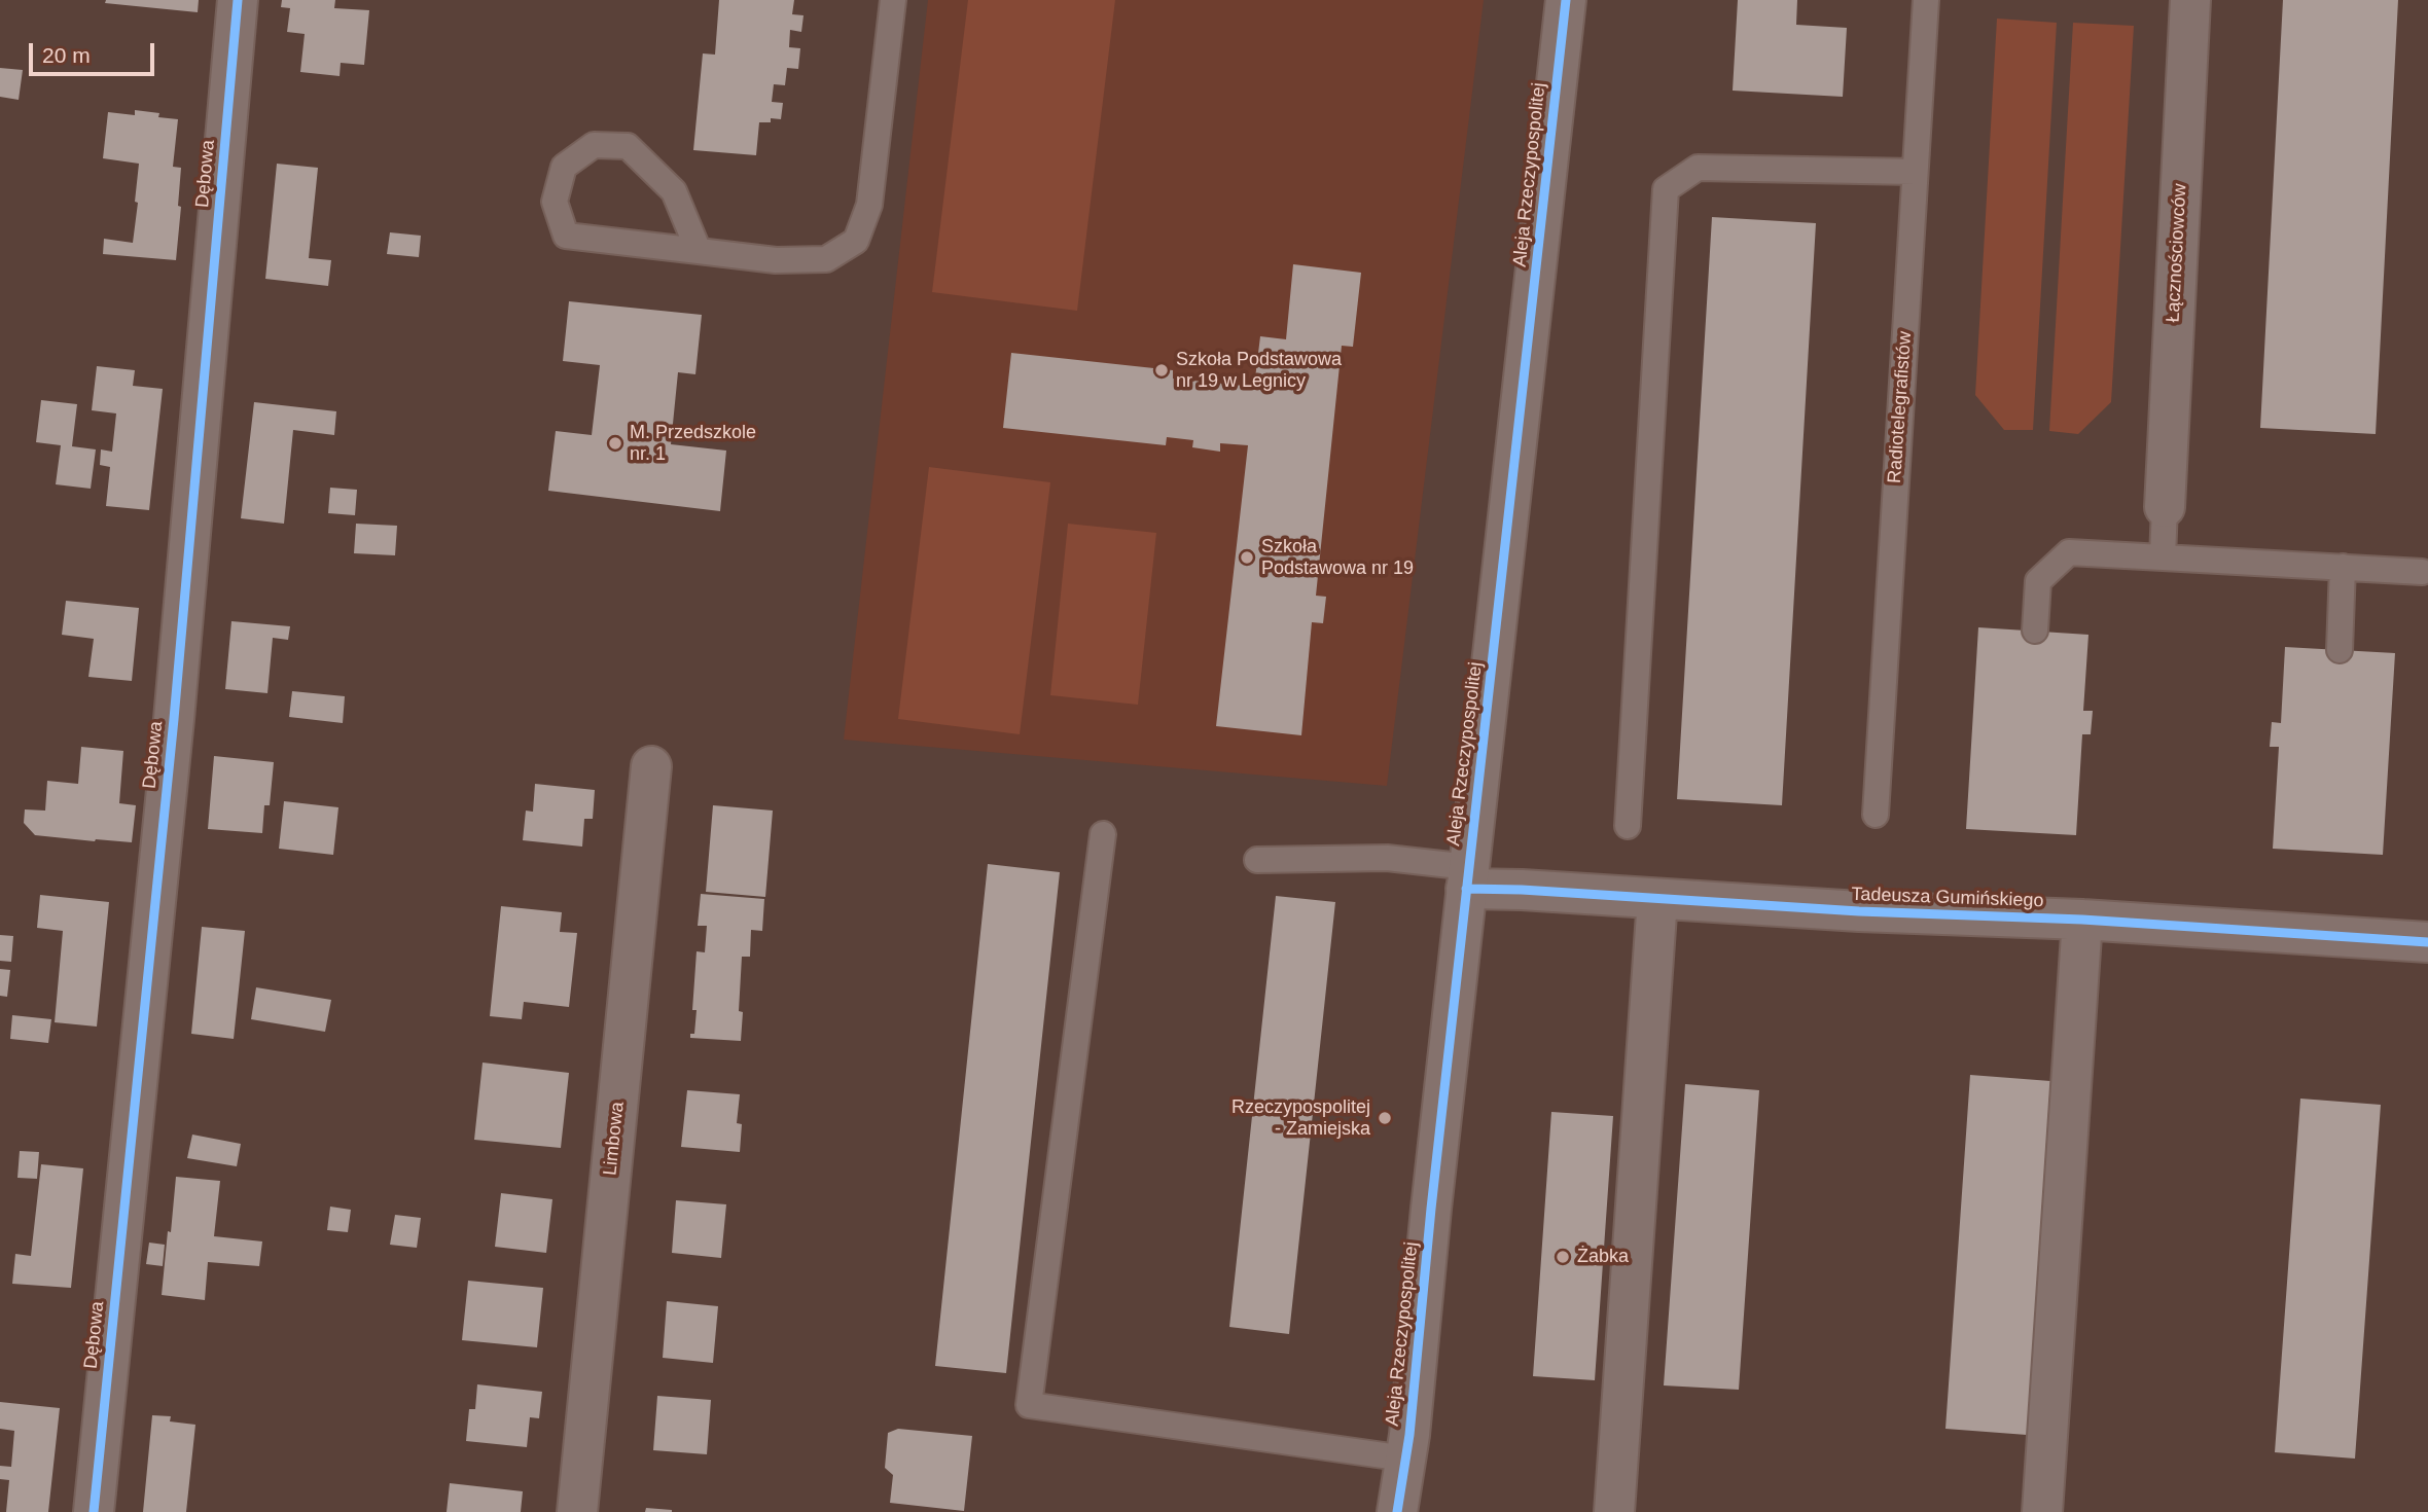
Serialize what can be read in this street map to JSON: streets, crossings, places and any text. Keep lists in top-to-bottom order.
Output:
{
  "streets": {
    "street": [
      "Dębowa",
      "Aleja Rzeczypospolitej",
      "Łącznościowców",
      "Tadeusza Gumińskiego",
      "Limbowa"
    ],
    "lane": ["Radiotelegrafistów"]
  },
  "crossings": [
    ["Aleja Rzeczypospolitej", "Tadeusza Gumińskiego"]
  ],
  "places": [
    "Szkoła Podstawowa nr 19 w Legnicy",
    "M. Przedszkole nr. 1",
    "Szkoła Podstawowa nr 19",
    "Rzeczypospolitej - Zamiejska",
    "Żabka"
  ],
  "scale_bar": "20 m"
}
